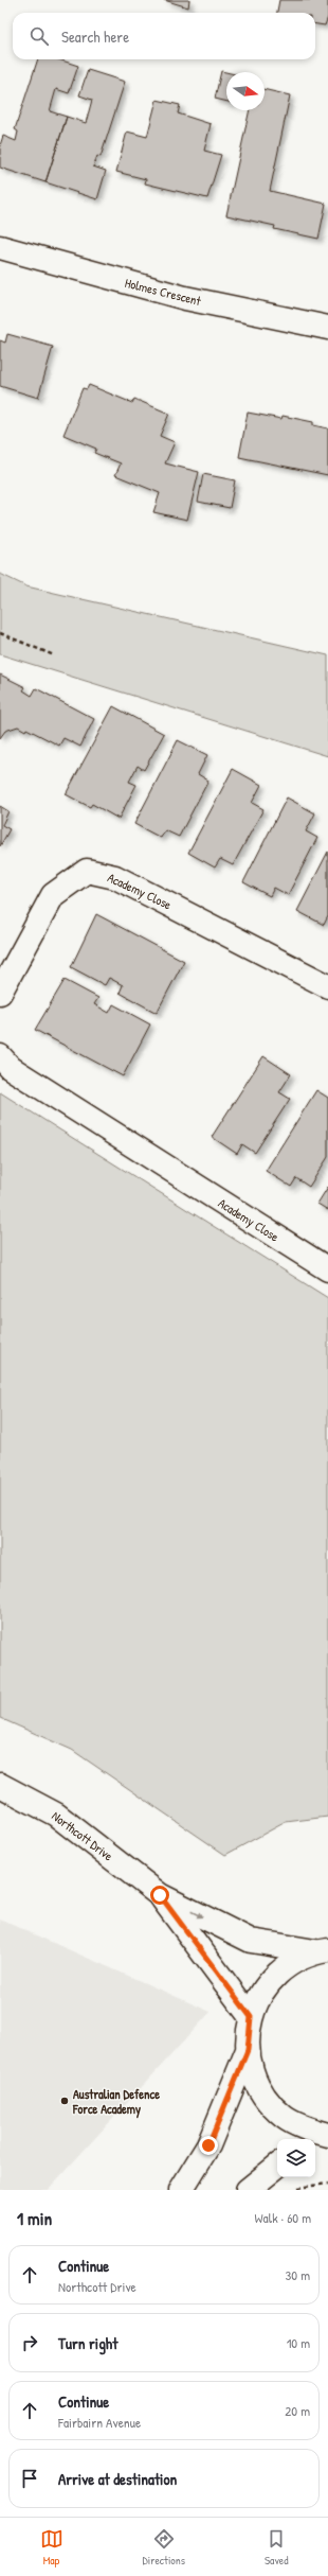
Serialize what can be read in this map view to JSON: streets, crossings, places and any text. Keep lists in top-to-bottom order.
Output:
{
  "streets": {
    "street": ["Holmes Crescent", "Academy Close", "Northcott Drive"]
  },
  "places": ["Australian Defence Force Academy"],
  "north": "right",
  "page": {
    "search": "Search here",
    "heading": ["1 min", "Walk · 60 m"],
    "list": [
      ["Continue", "Northcott Drive", "30 m"],
      ["Turn right", "10 m"],
      ["Continue", "Fairbairn Avenue", "20 m"],
      "Arrive at destination"
    ],
    "nav": ["Map", "Directions", "Saved"]
  }
}
